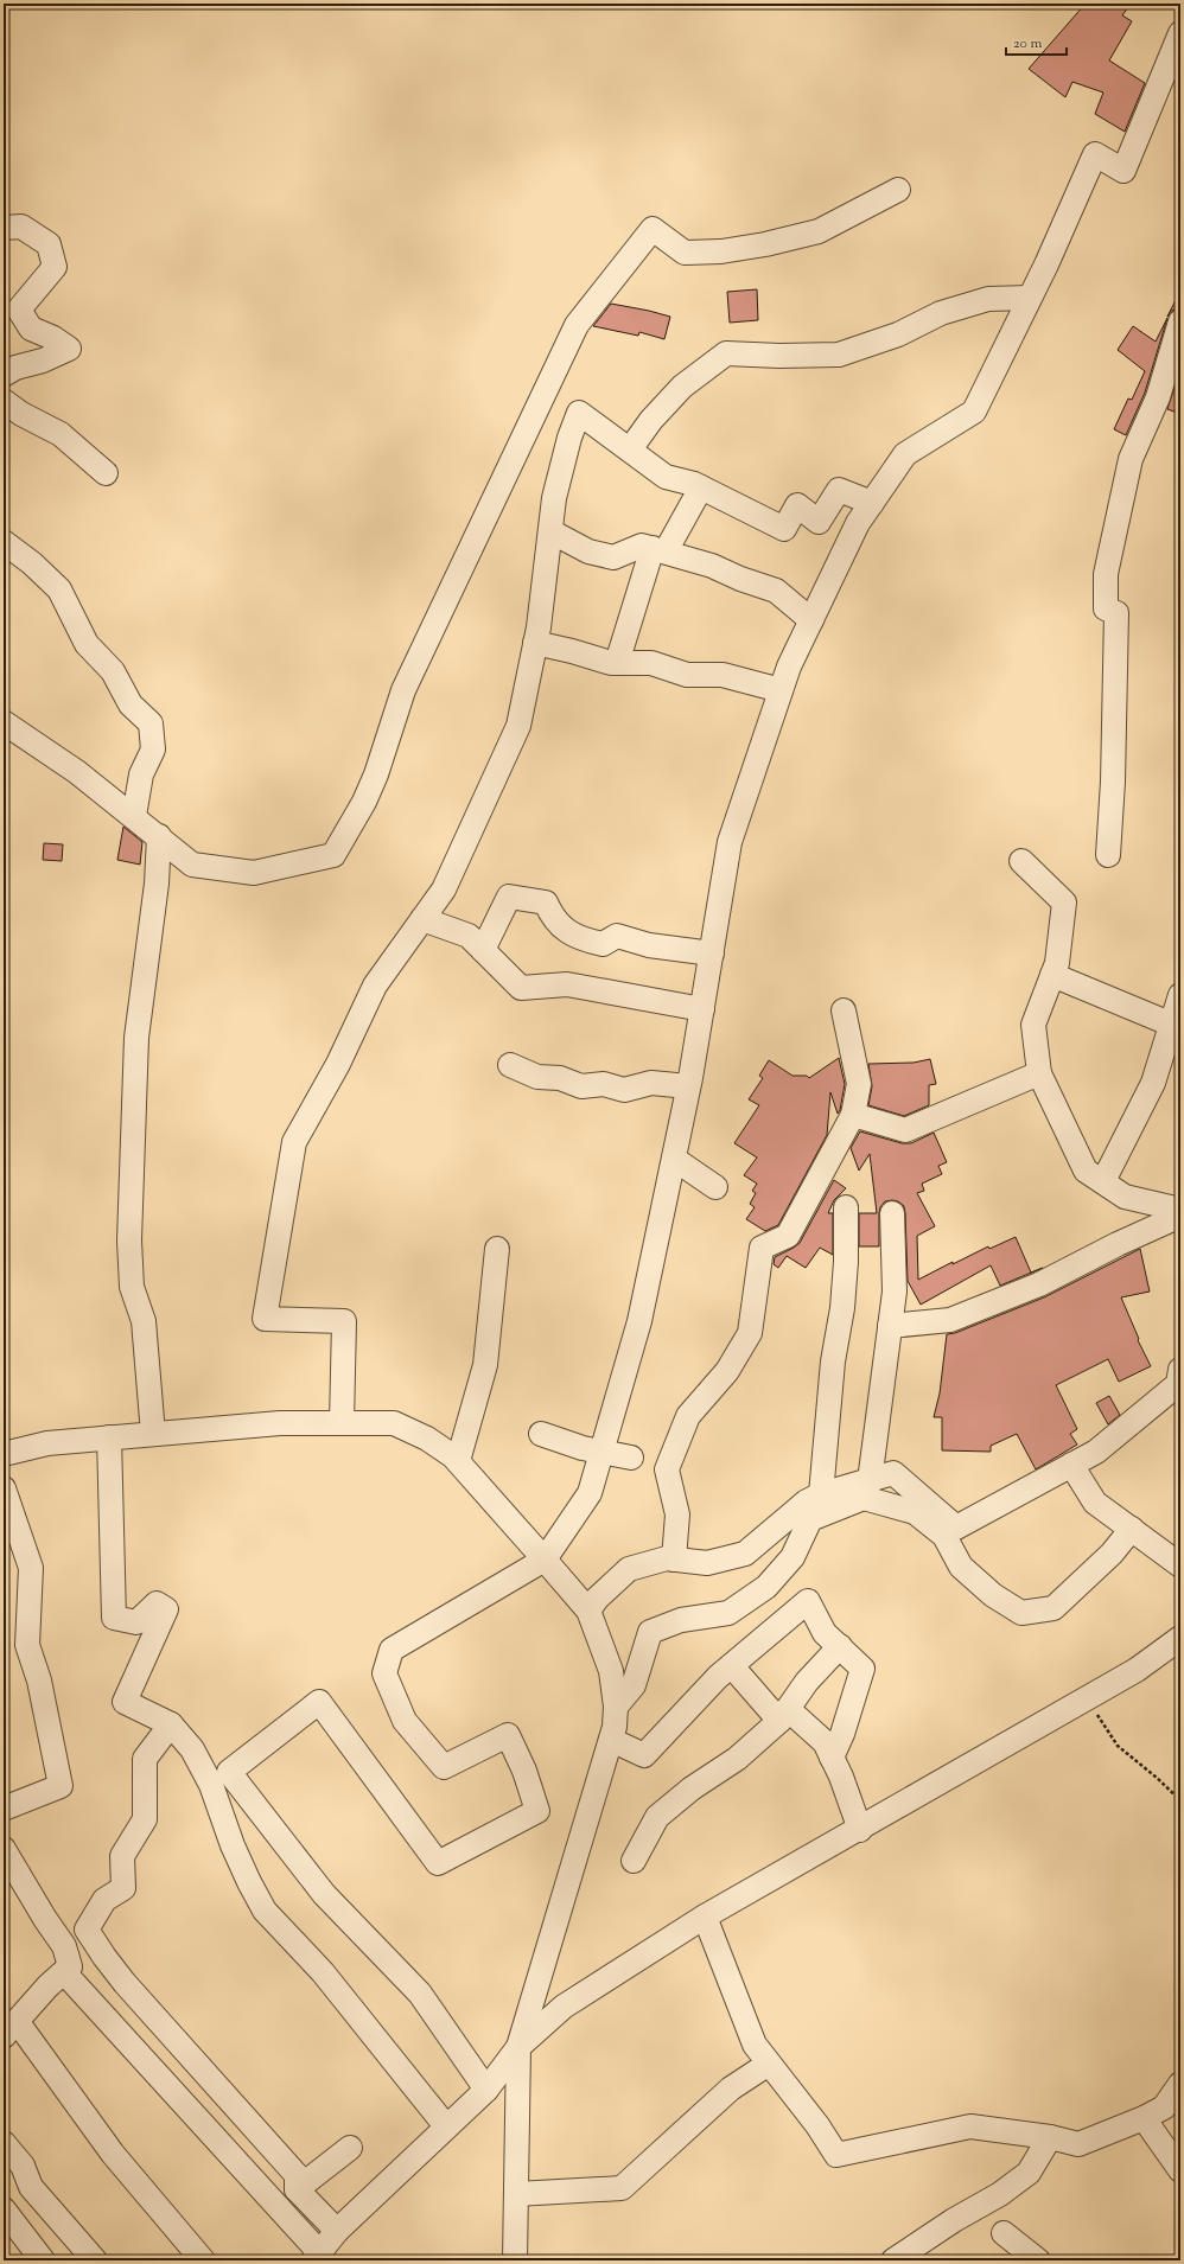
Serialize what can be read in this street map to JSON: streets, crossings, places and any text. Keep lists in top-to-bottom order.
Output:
{
  "scale_bar": "20 m"
}
